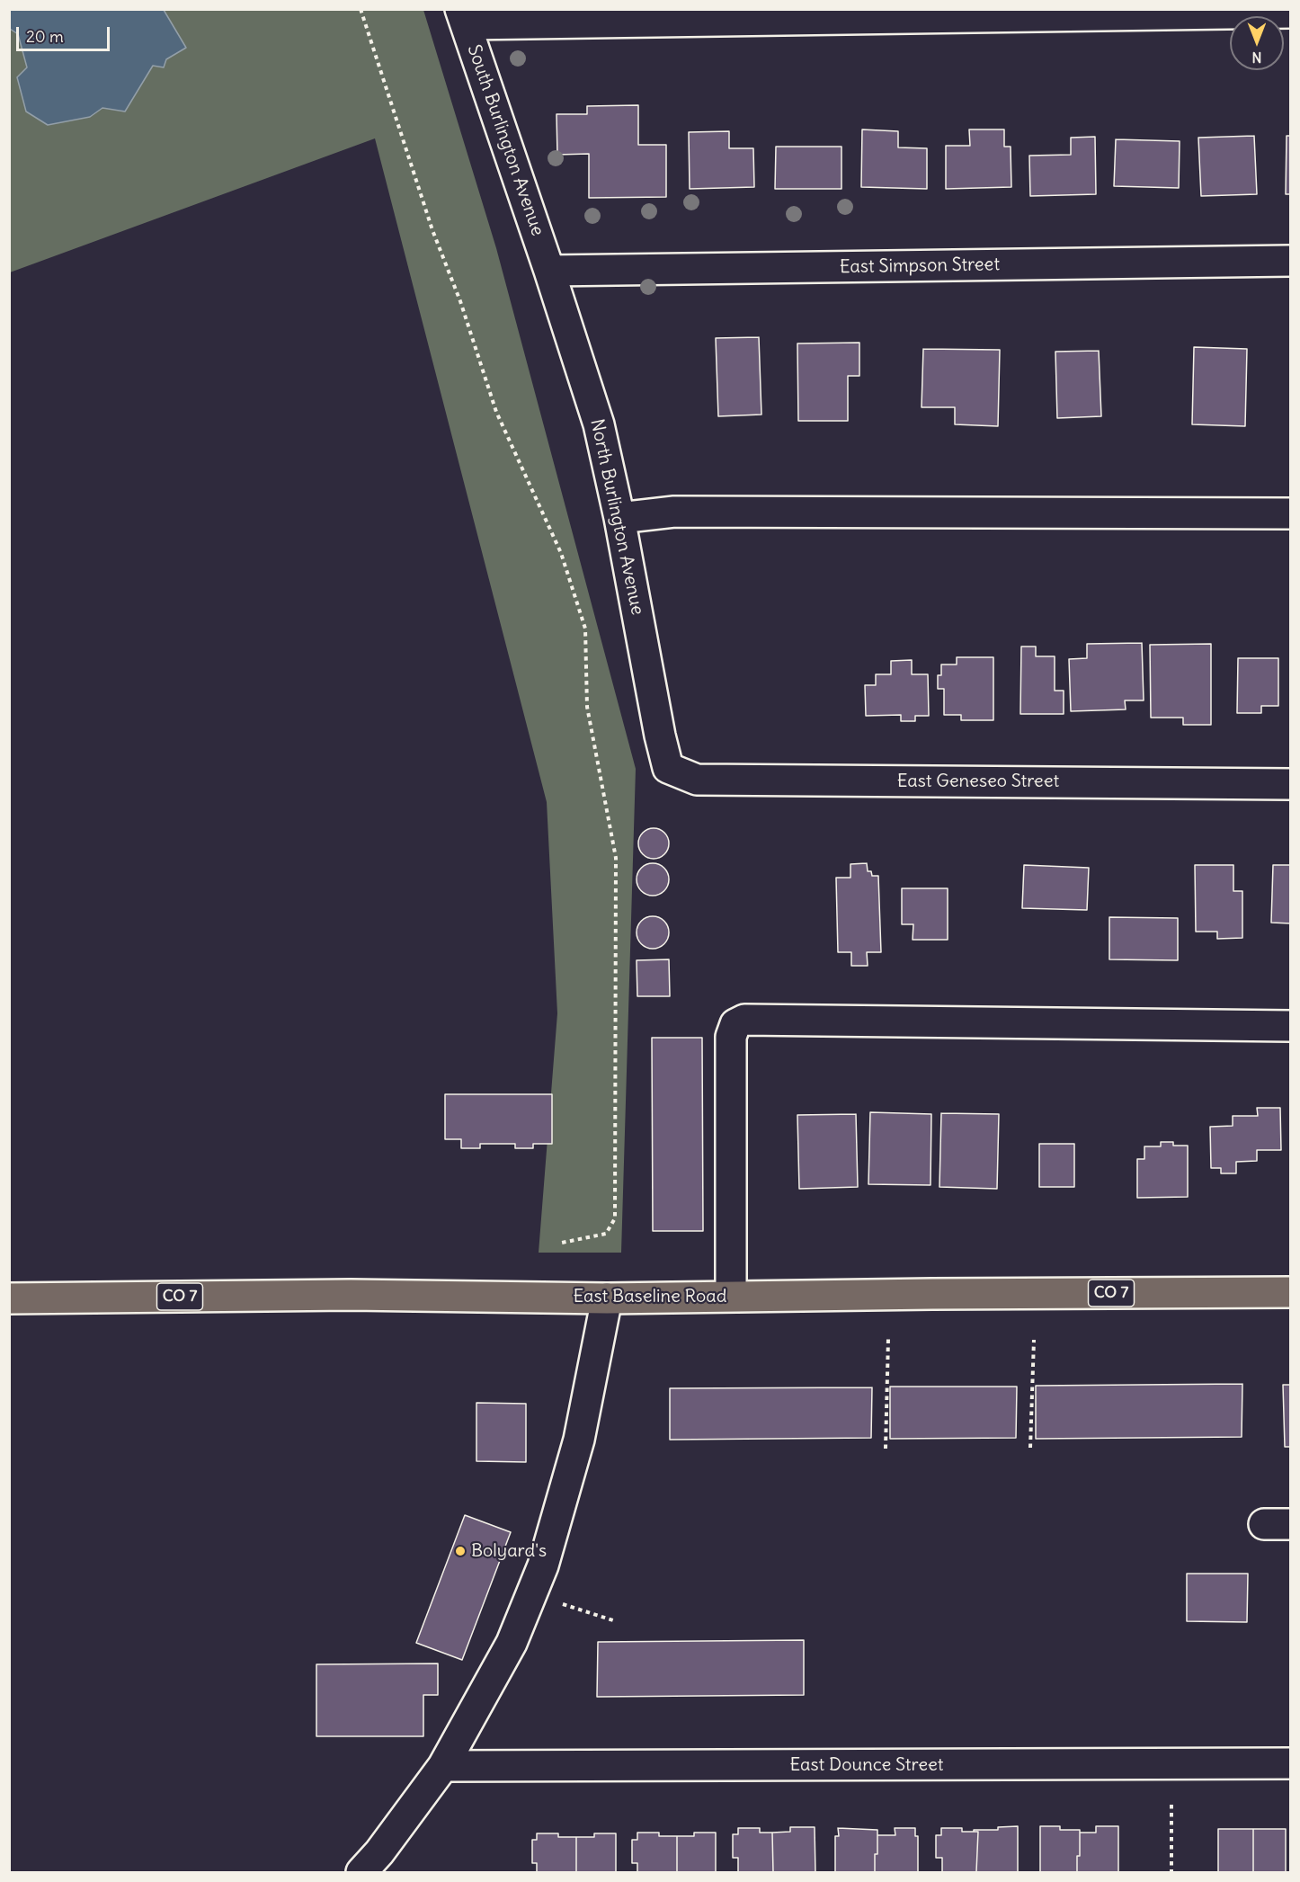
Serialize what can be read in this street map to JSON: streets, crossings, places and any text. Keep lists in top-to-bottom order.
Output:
{
  "streets": {
    "main road": ["CO 7", "East Baseline Road"],
    "street": [
      "South Burlington Avenue",
      "East Simpson Street",
      "North Burlington Avenue",
      "East Geneseo Street",
      "East Dounce Street"
    ]
  },
  "crossings": [
    ["South Burlington Avenue", "East Simpson Street"],
    ["South Burlington Avenue", "North Burlington Avenue"],
    ["East Simpson Street", "North Burlington Avenue"],
    ["North Burlington Avenue", "East Geneseo Street"]
  ],
  "places": ["Bolyard's"],
  "scale_bar": "20 m",
  "north": "bottom"
}
